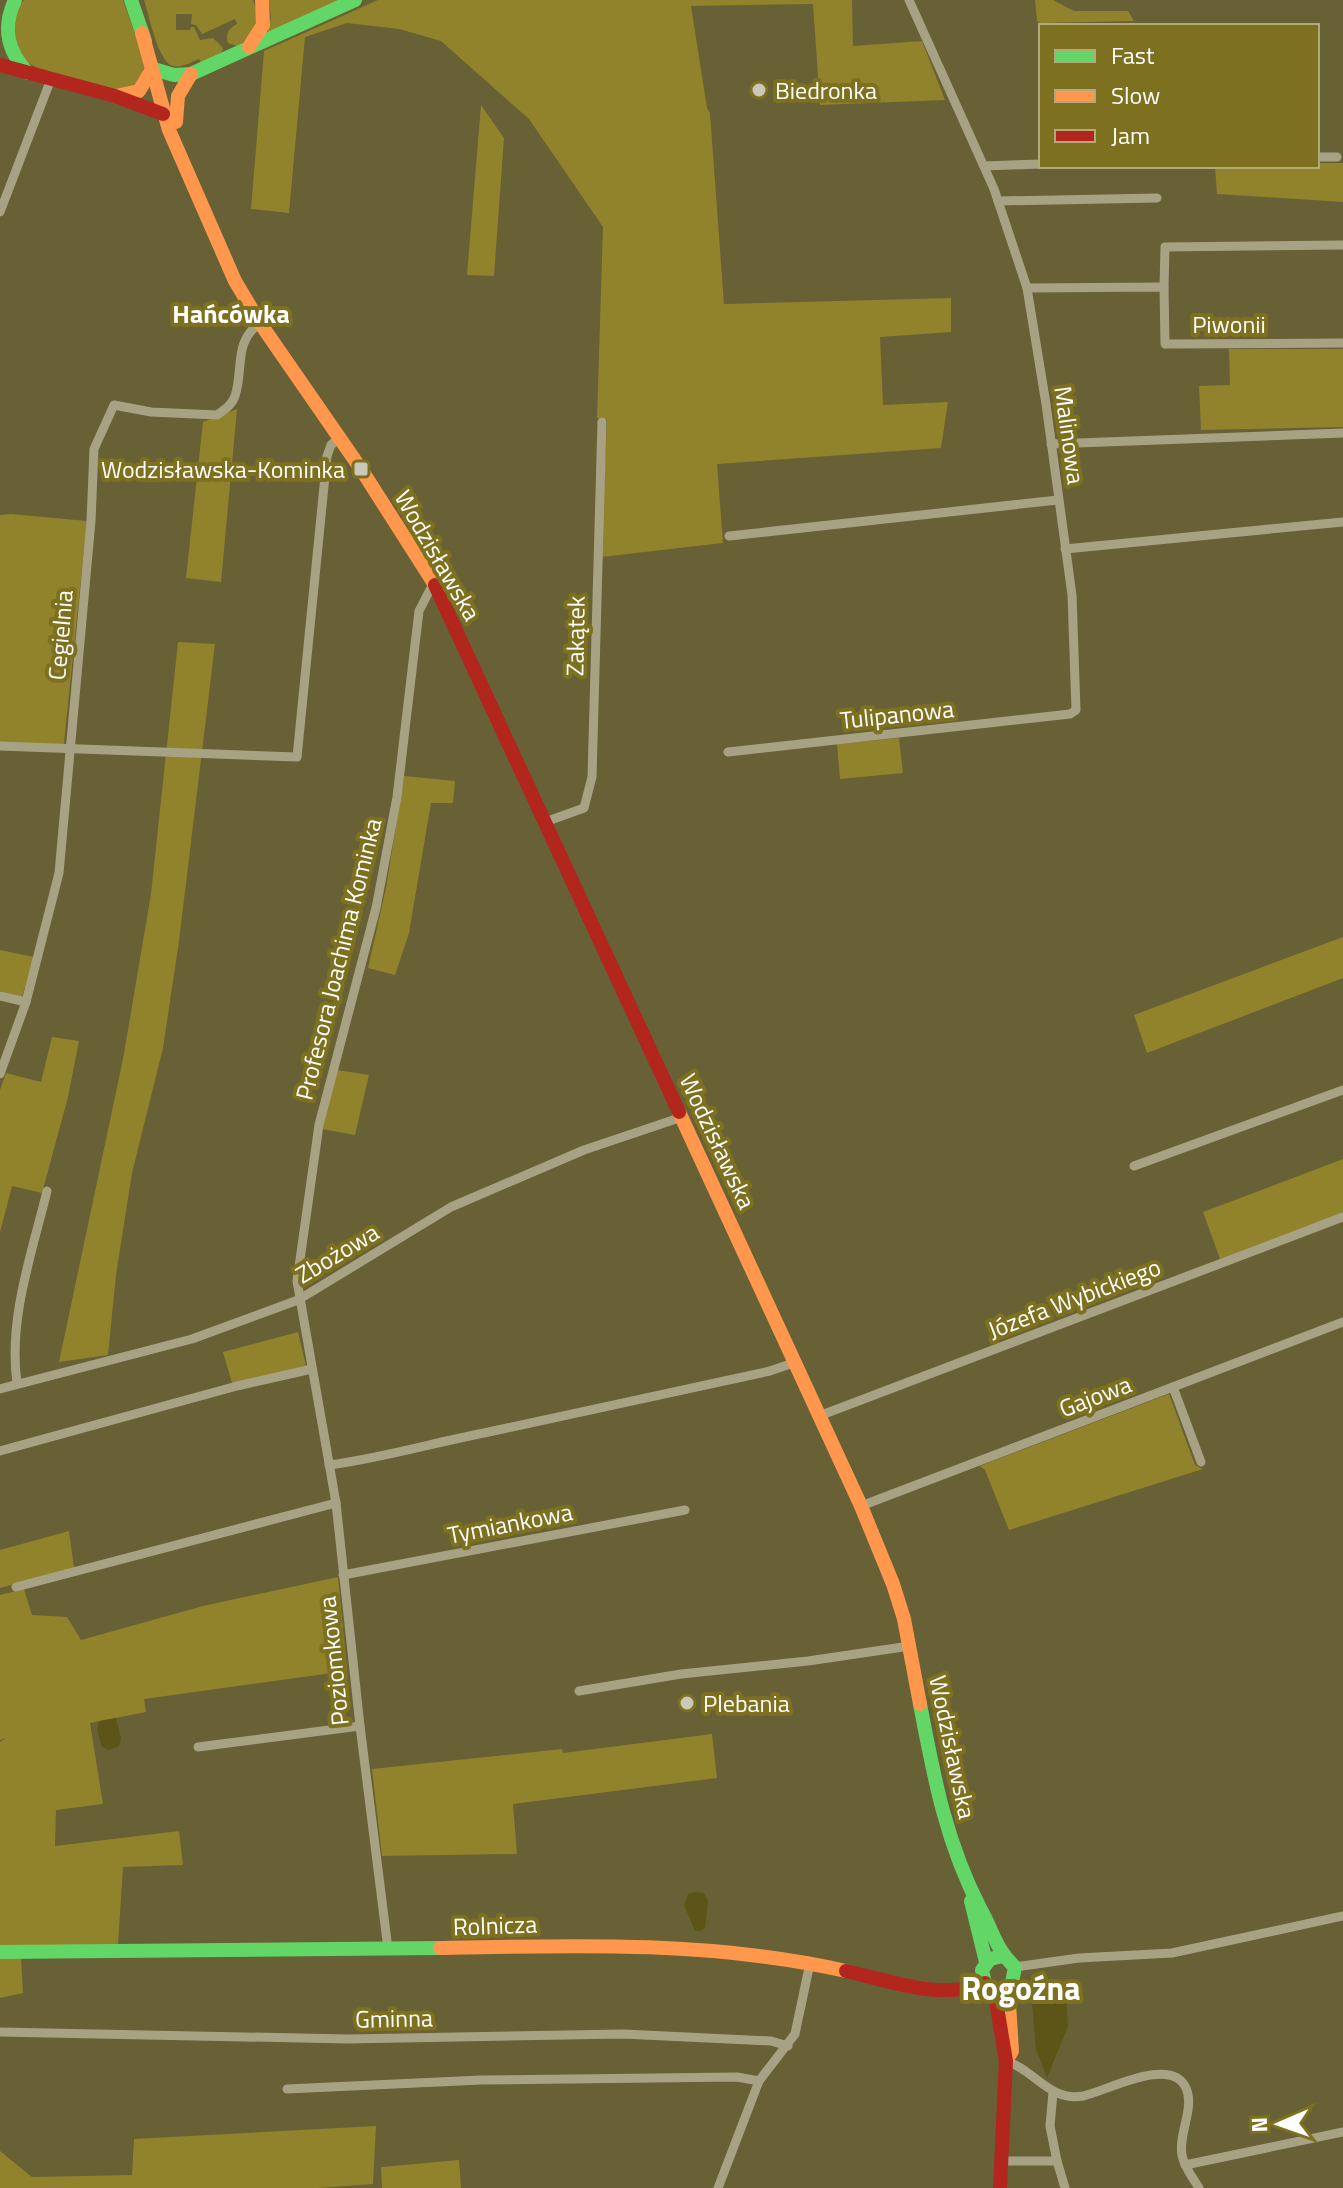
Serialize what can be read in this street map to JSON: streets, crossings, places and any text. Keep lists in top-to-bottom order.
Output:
{
  "streets": {
    "main road": ["Wodzisławska", "Rolnicza"],
    "street": [
      "Piwonii",
      "Malinowa",
      "Cegielnia",
      "Zakątek",
      "Tulipanowa",
      "Profesora Joachima Kominka",
      "Zbożowa",
      "Józefa Wybickiego",
      "Gajowa",
      "Tymiankowa",
      "Poziomkowa",
      "Gminna"
    ]
  },
  "crossings": [
    ["Malinowa", "Tulipanowa"],
    ["Wodzisławska", "Cegielnia"],
    ["Wodzisławska", "Zakątek"],
    ["Wodzisławska", "Profesora Joachima Kominka"],
    ["Wodzisławska", "Zbożowa"],
    ["Wodzisławska", "Józefa Wybickiego"],
    ["Wodzisławska", "Gajowa"],
    ["Wodzisławska", "Rolnicza"],
    ["Profesora Joachima Kominka", "Zbożowa"],
    ["Profesora Joachima Kominka", "Poziomkowa"],
    ["Zbożowa", "Poziomkowa"],
    ["Tymiankowa", "Poziomkowa"],
    ["Poziomkowa", "Rolnicza"]
  ],
  "districts": ["Hańcówka", "Rogoźna"],
  "places": {
    "other": ["Biedronka", "Plebania"],
    "transit": ["Wodzisławska-Kominka"]
  },
  "legend": ["Fast", "Slow", "Jam"],
  "north": "left"
}
